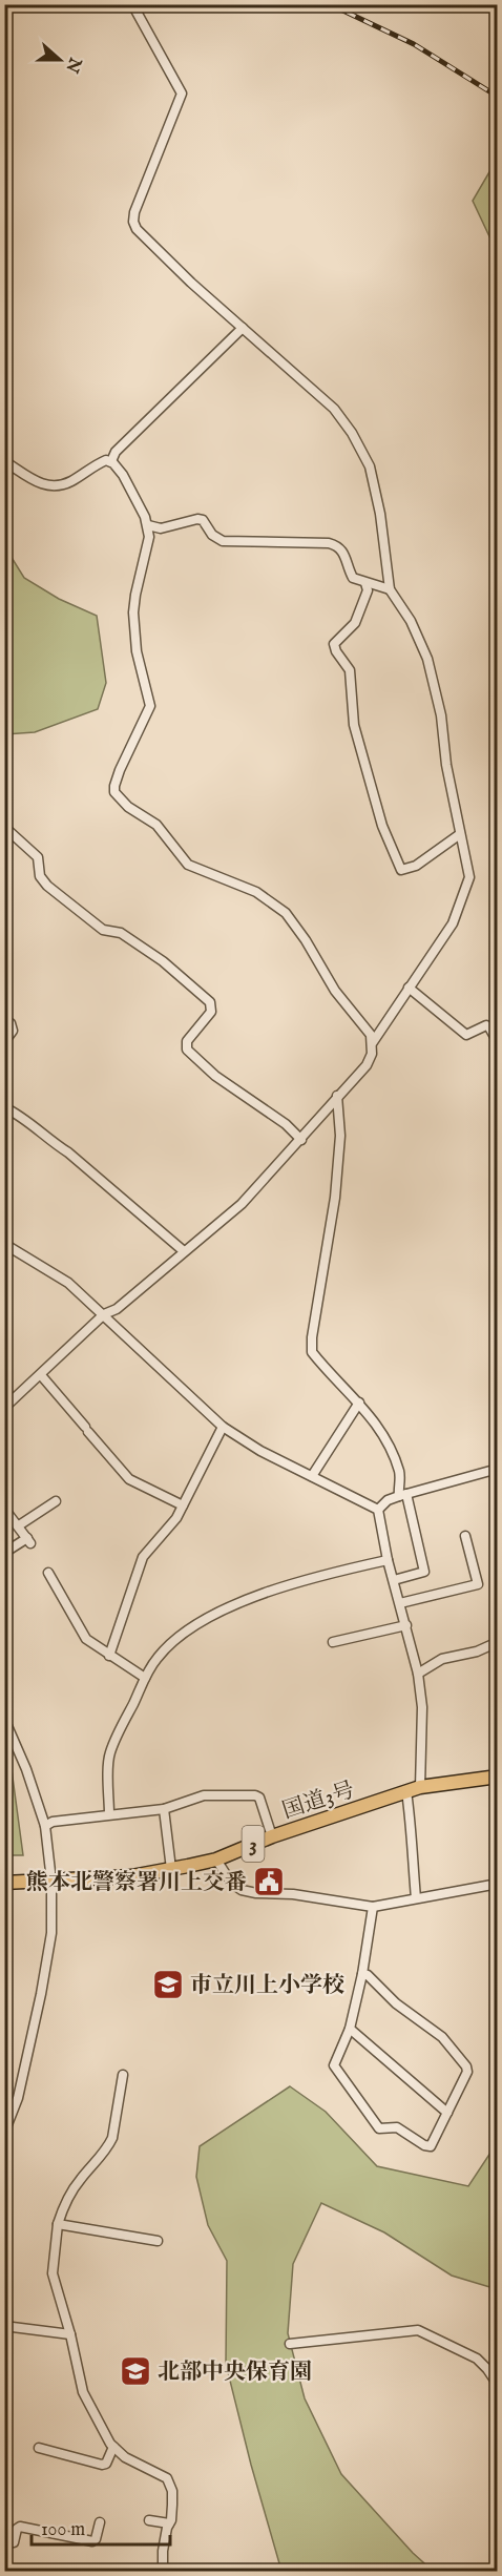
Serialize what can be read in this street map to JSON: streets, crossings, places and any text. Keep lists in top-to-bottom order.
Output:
{
  "streets": {
    "highway": ["国道3号", "3"]
  },
  "places": {
    "public building": ["熊本北警察署川上交番"],
    "school or university": ["市立川上小学校", "北部中央保育園"]
  },
  "scale_bar": "100 m",
  "north": "right"
}
